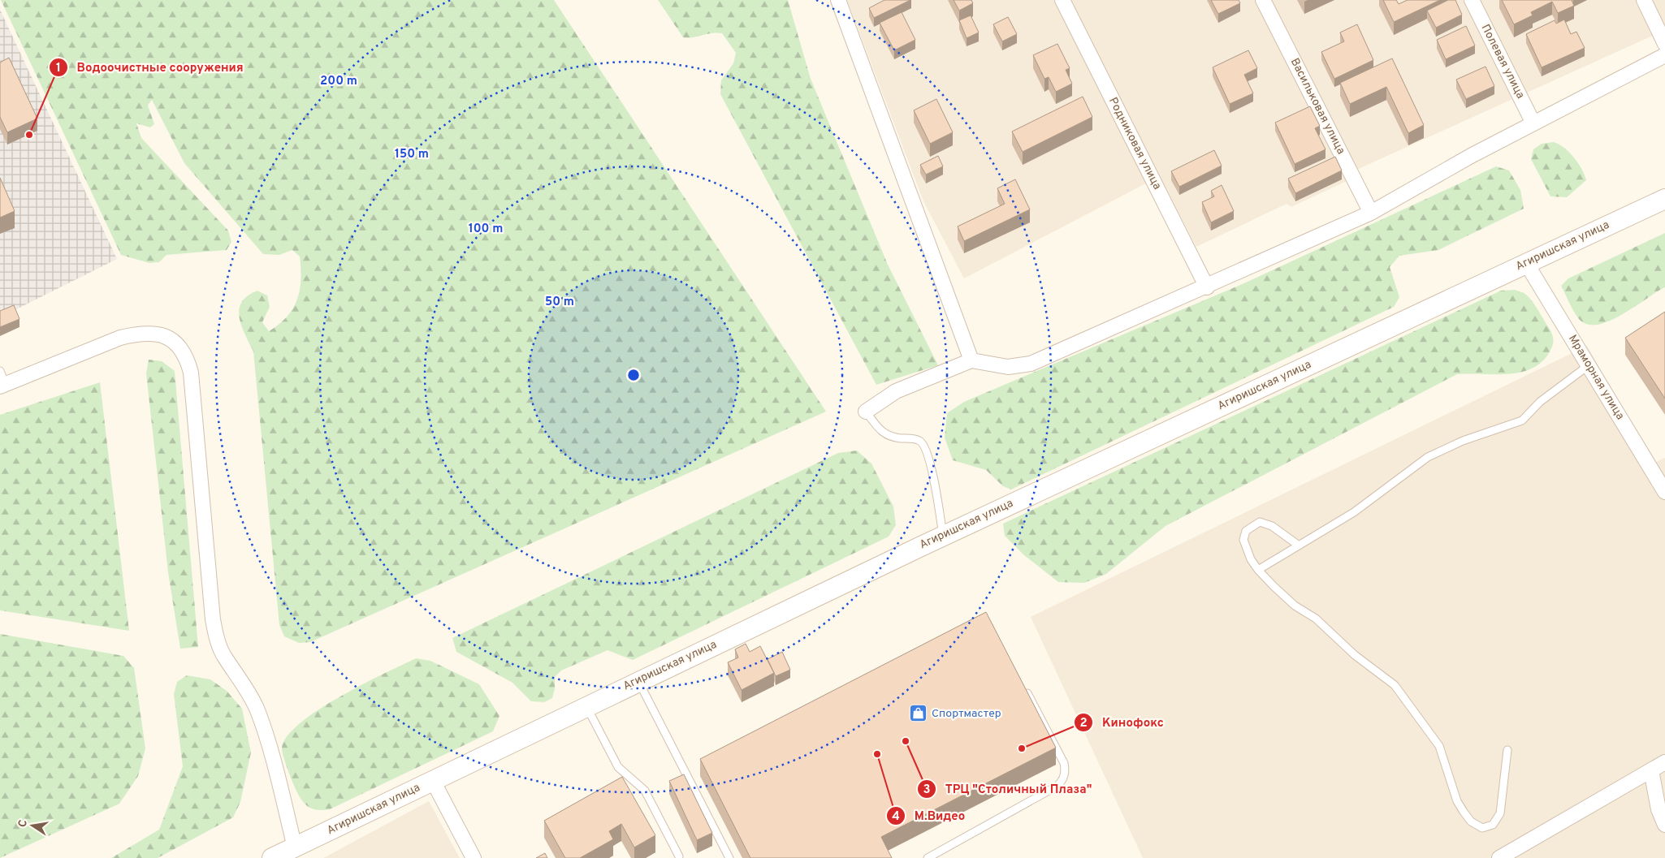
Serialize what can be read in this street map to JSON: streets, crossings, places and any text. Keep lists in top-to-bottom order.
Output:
{
  "streets": {
    "street": [
      "Полевая улица",
      "Васильковая улица",
      "Родниковая улица",
      "Агиришская улица",
      "Мраморная улица"
    ]
  },
  "crossings": [
    ["Агиришская улица", "Мраморная улица"]
  ],
  "places": {
    "other": [
      "Водоочистные сооружения",
      "ТРЦ \"Столичный Плаза\"",
      "Кинофокс",
      "М.Видео"
    ],
    "shop": ["Спортмастер"]
  },
  "north": "left",
  "rings": [
    "200 m",
    "150 m",
    "100 m",
    "50 m"
  ]
}
